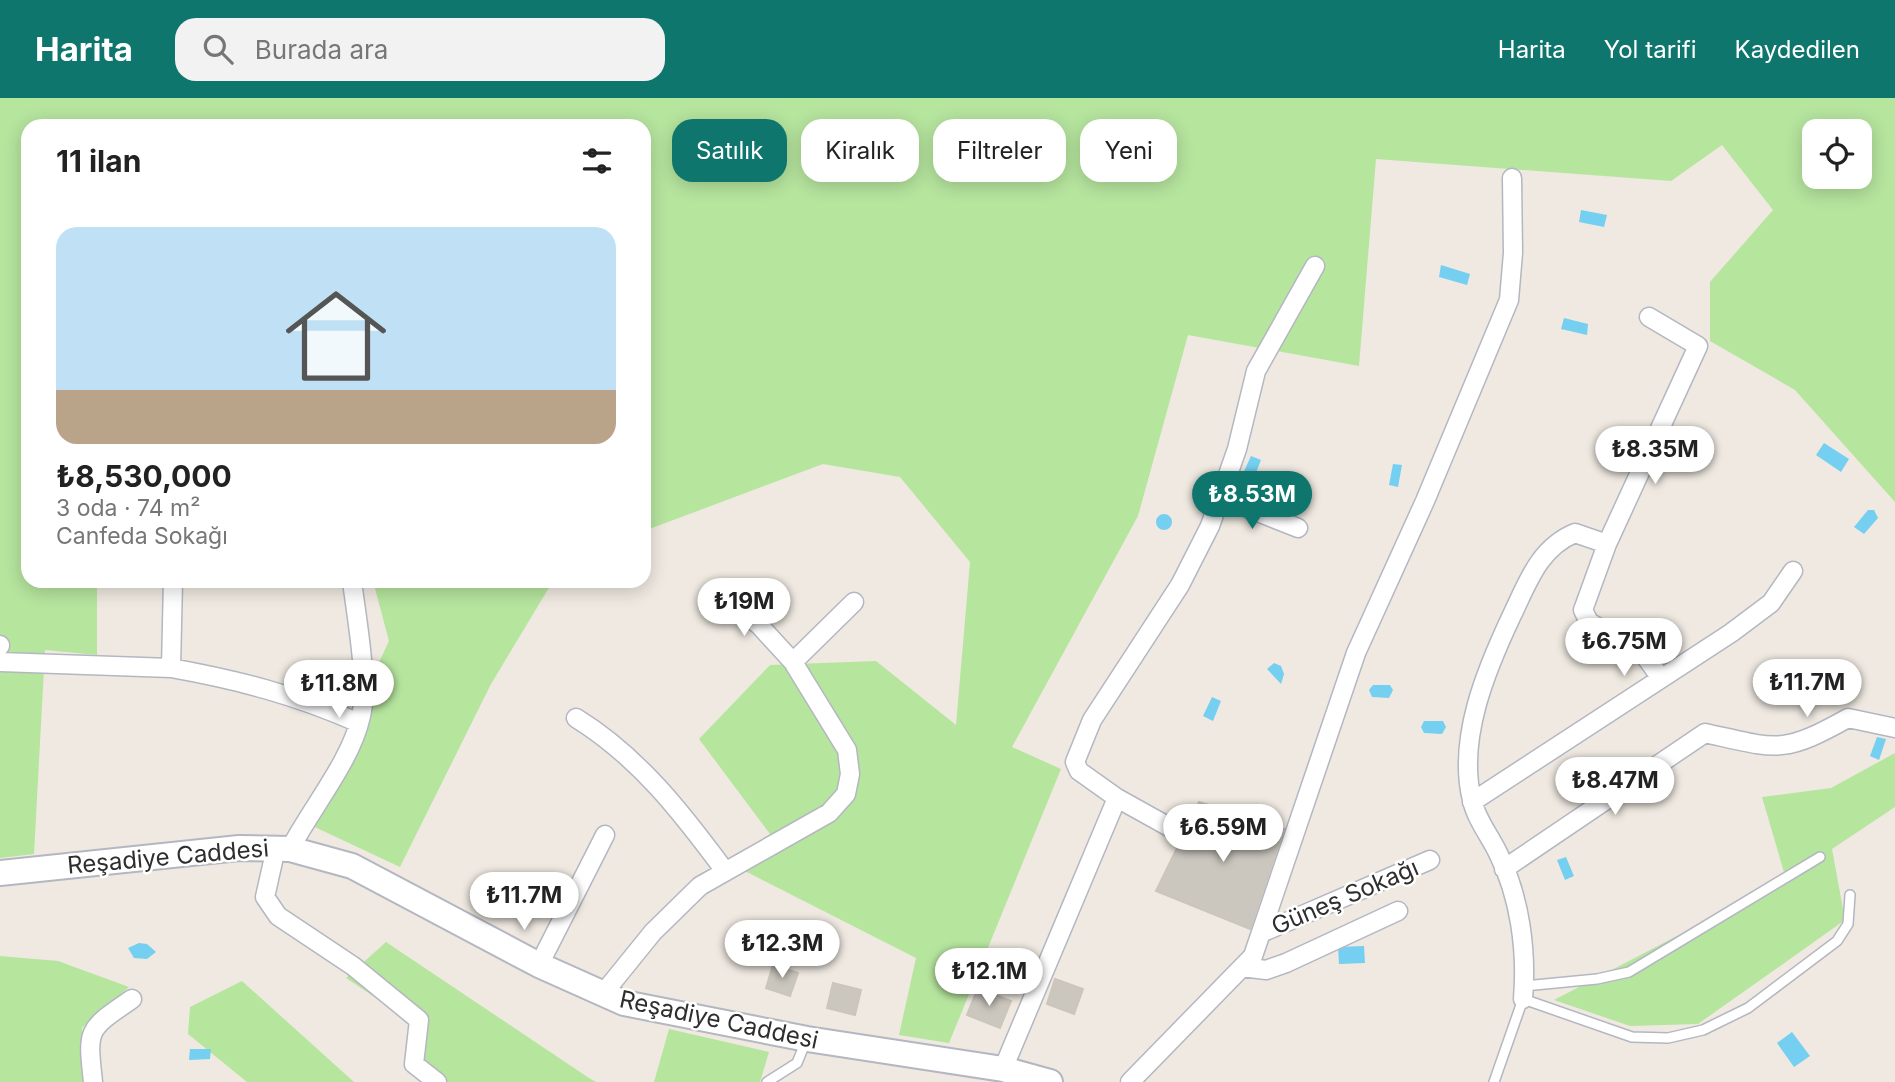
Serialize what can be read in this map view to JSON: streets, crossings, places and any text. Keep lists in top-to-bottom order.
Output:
{
  "streets": {
    "street": ["Reşadiye Caddesi", "Güneş Sokağı"]
  },
  "page": {
    "header": "Harita",
    "search": "Burada ara",
    "nav": ["Harita", "Yol tarifi", "Kaydedilen"],
    "chip": [
      "Satılık",
      "Kiralık",
      "Filtreler",
      "Yeni"
    ],
    "heading": "11 ilan",
    "list": [
      {
        "name": "₺8,530,000",
        "note": "3 oda · 74 m² · Canfeda Sokağı"
      }
    ],
    "price": [
      "₺8.35M",
      "₺8.53M",
      "₺19M",
      "₺6.75M",
      "₺11.7M",
      "₺11.8M",
      "₺8.47M",
      "₺6.59M",
      "₺11.7M",
      "₺12.3M",
      "₺12.1M"
    ]
  }
}
